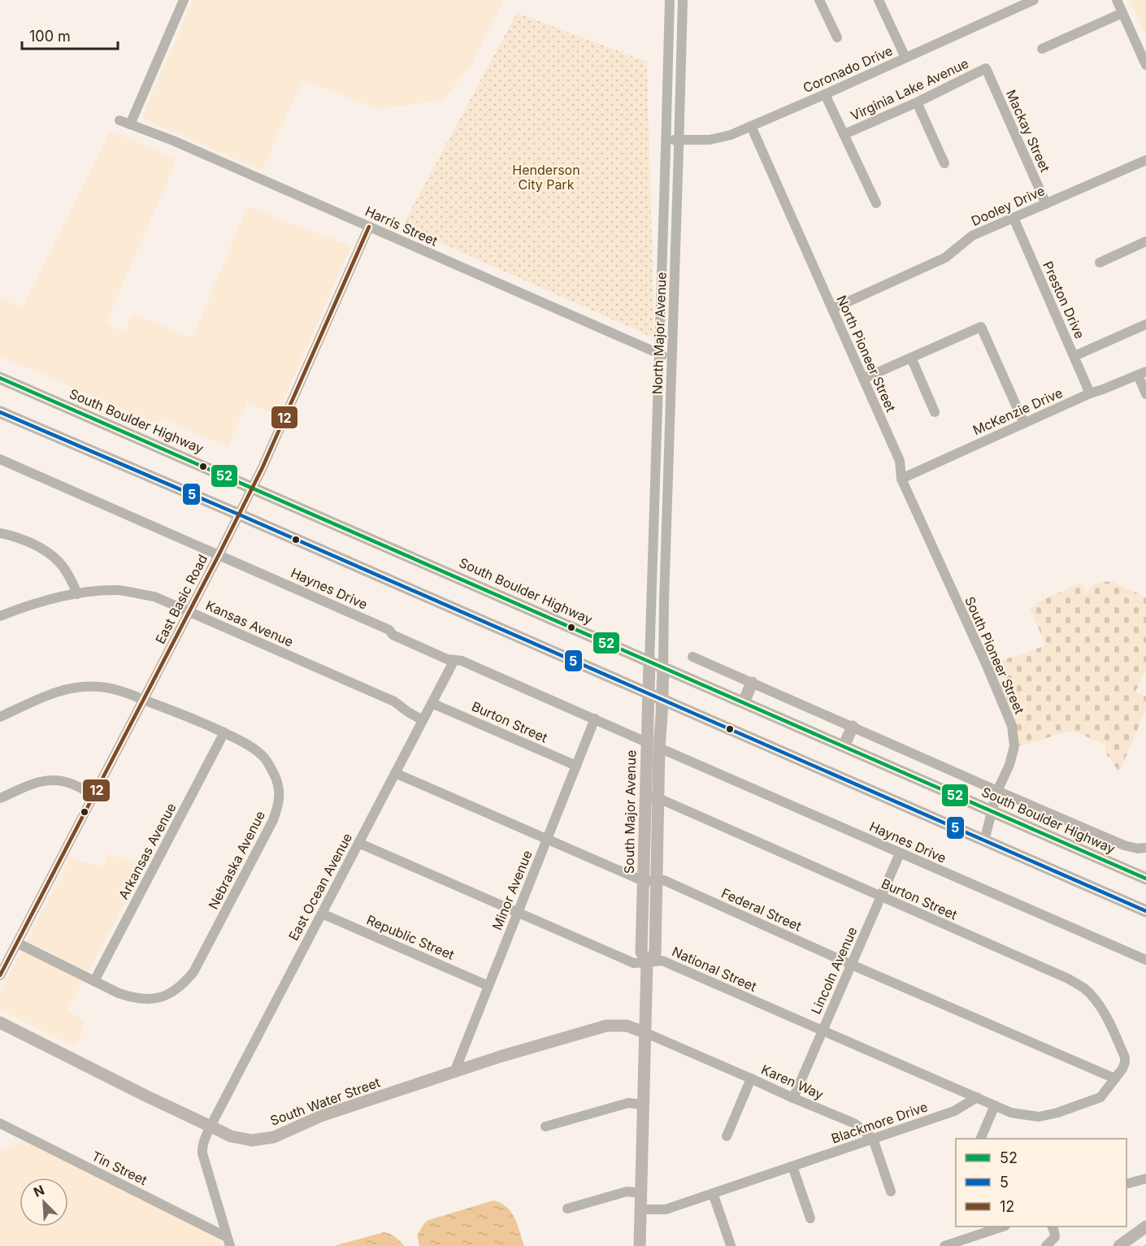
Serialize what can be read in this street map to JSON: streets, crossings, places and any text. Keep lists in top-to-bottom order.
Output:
{
  "streets": {
    "main road": ["South Boulder Highway", "South Major Avenue", "South Water Street"],
    "street": [
      "Coronado Drive",
      "Virginia Lake Avenue",
      "Mackay Street",
      "Dooley Drive",
      "Harris Street",
      "Preston Drive",
      "North Major Avenue",
      "North Pioneer Street",
      "McKenzie Drive",
      "Haynes Drive",
      "East Basic Road",
      "Kansas Avenue",
      "South Pioneer Street",
      "Burton Street",
      "Arkansas Avenue",
      "Nebraska Avenue",
      "East Ocean Avenue",
      "Minor Avenue",
      "Federal Street",
      "Republic Street",
      "National Street",
      "Lincoln Avenue",
      "Karen Way",
      "Blackmore Drive",
      "Tin Street"
    ]
  },
  "crossings": [
    ["Coronado Drive", "North Major Avenue"],
    ["Coronado Drive", "North Pioneer Street"],
    ["Virginia Lake Avenue", "Mackay Street"],
    ["Mackay Street", "Dooley Drive"],
    ["Dooley Drive", "Preston Drive"],
    ["Dooley Drive", "North Pioneer Street"],
    ["Harris Street", "North Major Avenue"],
    ["Harris Street", "East Basic Road"],
    ["Preston Drive", "McKenzie Drive"],
    ["North Major Avenue", "South Boulder Highway"],
    ["North Major Avenue", "South Major Avenue"],
    ["North Pioneer Street", "McKenzie Drive"],
    ["North Pioneer Street", "South Pioneer Street"],
    ["South Boulder Highway", "East Basic Road"],
    ["South Boulder Highway", "South Pioneer Street"],
    ["South Boulder Highway", "South Major Avenue"],
    ["Haynes Drive", "East Basic Road"],
    ["Haynes Drive", "South Major Avenue"],
    ["Haynes Drive", "East Ocean Avenue"],
    ["Haynes Drive", "Minor Avenue"],
    ["Haynes Drive", "Lincoln Avenue"],
    ["East Basic Road", "Kansas Avenue"],
    ["East Basic Road", "Nebraska Avenue"],
    ["Kansas Avenue", "East Ocean Avenue"],
    ["Burton Street", "South Major Avenue"],
    ["Burton Street", "East Ocean Avenue"],
    ["Burton Street", "Minor Avenue"],
    ["Burton Street", "Federal Street"],
    ["Burton Street", "Lincoln Avenue"],
    ["South Major Avenue", "Federal Street"],
    ["South Major Avenue", "National Street"],
    ["South Major Avenue", "Karen Way"],
    ["South Major Avenue", "South Water Street"],
    ["South Major Avenue", "Blackmore Drive"],
    ["Arkansas Avenue", "Nebraska Avenue"],
    ["East Ocean Avenue", "Federal Street"],
    ["East Ocean Avenue", "Republic Street"],
    ["East Ocean Avenue", "National Street"],
    ["East Ocean Avenue", "South Water Street"],
    ["East Ocean Avenue", "Tin Street"],
    ["Minor Avenue", "Federal Street"],
    ["Minor Avenue", "Republic Street"],
    ["Minor Avenue", "National Street"],
    ["Minor Avenue", "South Water Street"],
    ["Federal Street", "Lincoln Avenue"],
    ["National Street", "Lincoln Avenue"],
    ["National Street", "Blackmore Drive"],
    ["Lincoln Avenue", "Karen Way"],
    ["Karen Way", "South Water Street"],
    ["Karen Way", "Blackmore Drive"]
  ],
  "parks": ["Henderson City Park"],
  "lines": ["transit line 12", "transit line 52", "transit line 5"],
  "legend": ["52", "5", "12"],
  "scale_bar": "100 m",
  "north": "top left"
}
